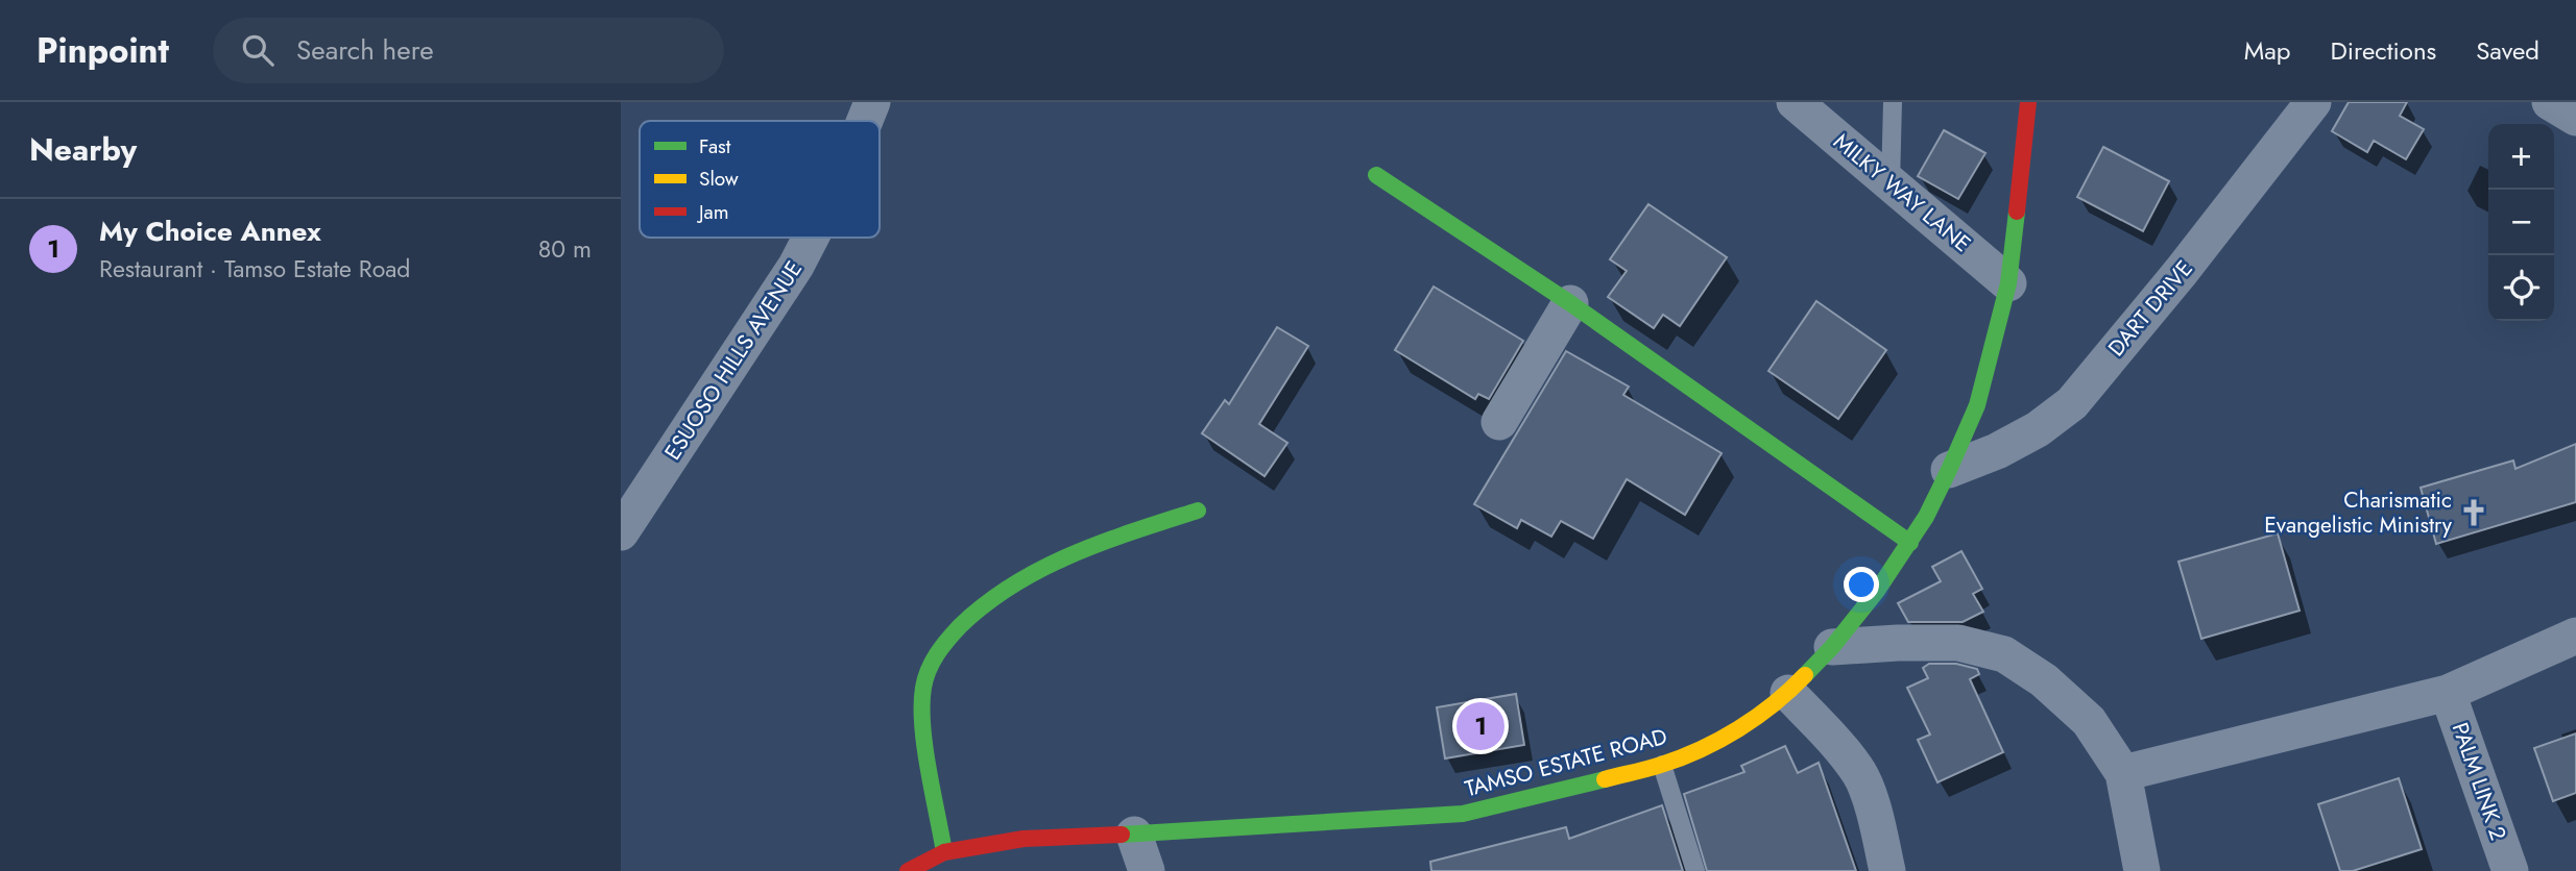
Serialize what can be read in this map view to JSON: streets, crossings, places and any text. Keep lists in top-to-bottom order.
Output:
{
  "streets": {
    "street": [
      "MILKY WAY LANE",
      "DART DRIVE",
      "ESUOSO HILLS AVENUE",
      "TAMSO ESTATE ROAD",
      "PALM LINK 2"
    ]
  },
  "crossings": [
    ["MILKY WAY LANE", "TAMSO ESTATE ROAD"],
    ["DART DRIVE", "TAMSO ESTATE ROAD"]
  ],
  "places": {
    "church": ["Charismatic Evangelistic Ministry"]
  },
  "legend": ["Fast", "Slow", "Jam"],
  "page": {
    "header": "Pinpoint",
    "search": "Search here",
    "nav": ["Map", "Directions", "Saved"],
    "heading": "Nearby",
    "map_buttons": ["+", "−"],
    "list": [
      {
        "mark": "1",
        "name": "My Choice Annex",
        "note": "Restaurant · Tamso Estate Road",
        "value": "80 m"
      }
    ],
    "pins": "1"
  }
}
